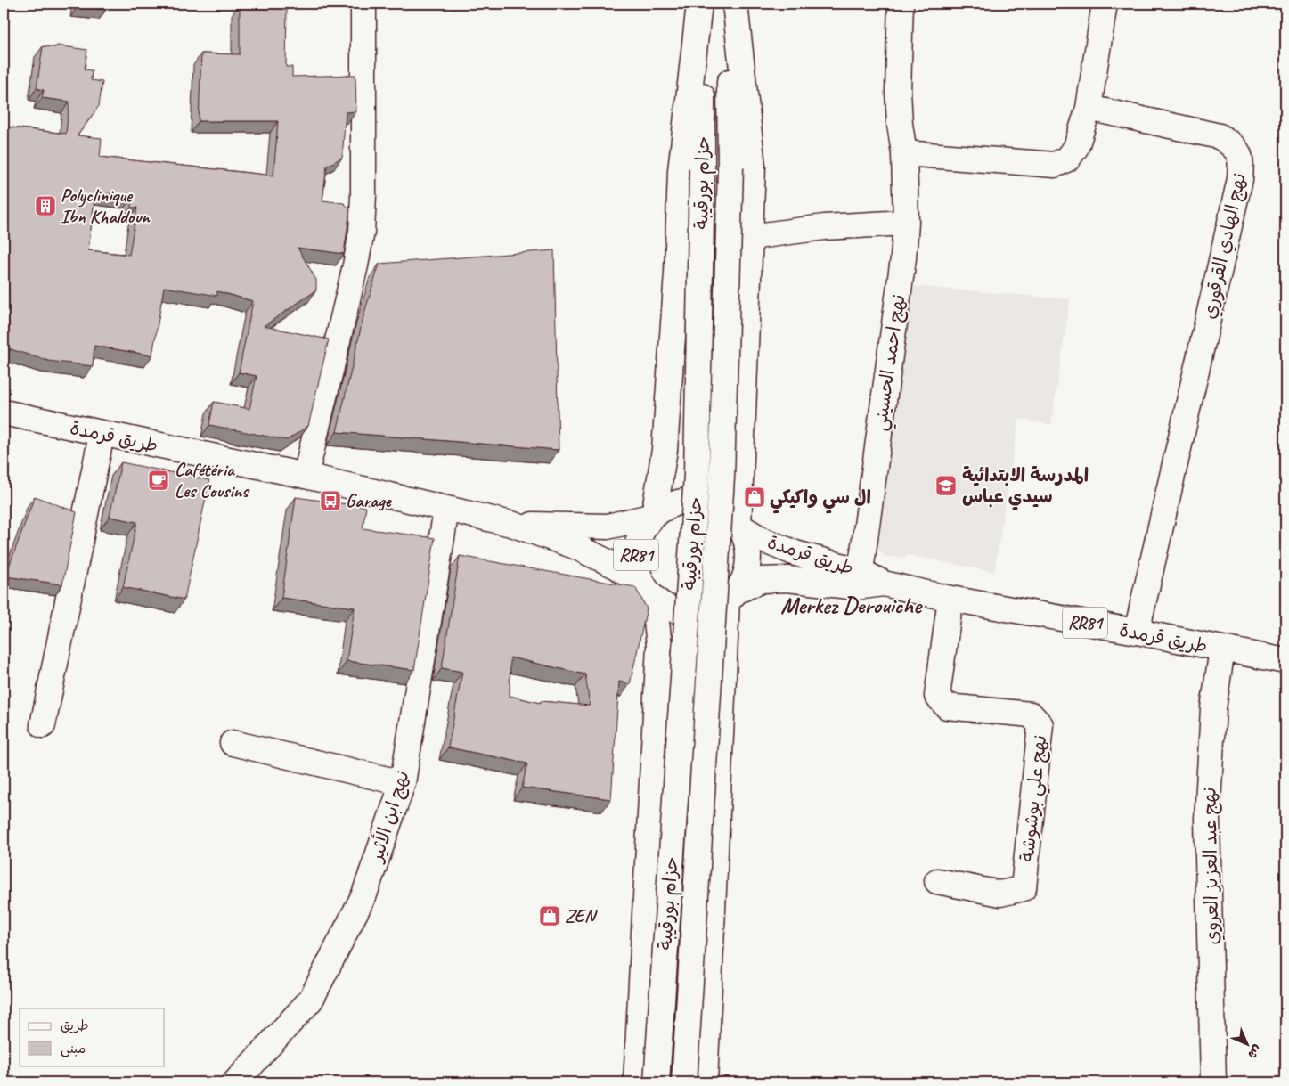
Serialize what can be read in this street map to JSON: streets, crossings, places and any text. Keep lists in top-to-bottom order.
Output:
{
  "streets": {
    "main road": [
      "حزام بورقيبة",
      "نهج الهادي القرقوري",
      "نهج احمد الحسيني",
      "طريق قرمدة",
      "RR81",
      "نهج علي بوشوشة",
      "نهج ابن الأثير",
      "نهج عبد العزيز العروي"
    ]
  },
  "crossings": [
    ["حزام بورقيبة", "طريق قرمدة"],
    ["حزام بورقيبة", "RR81"],
    ["نهج الهادي القرقوري", "طريق قرمدة"],
    ["نهج احمد الحسيني", "طريق قرمدة"],
    ["طريق قرمدة", "RR81"],
    ["طريق قرمدة", "نهج علي بوشوشة"],
    ["طريق قرمدة", "نهج ابن الأثير"],
    ["طريق قرمدة", "نهج عبد العزيز العروي"]
  ],
  "districts": ["Merkez Derouiche"],
  "places": {
    "building": ["Polyclinique Ibn Khaldoun"],
    "cafe": ["Cafétéria Les Cousins"],
    "school or university": ["المدرسة الابتدائية سيدي عباس"],
    "shop": ["ال سي واكيكي", "ZEN"],
    "bus stop": ["Garage"]
  },
  "legend": ["طريق", "مبنى"],
  "north": "bottom right"
}
